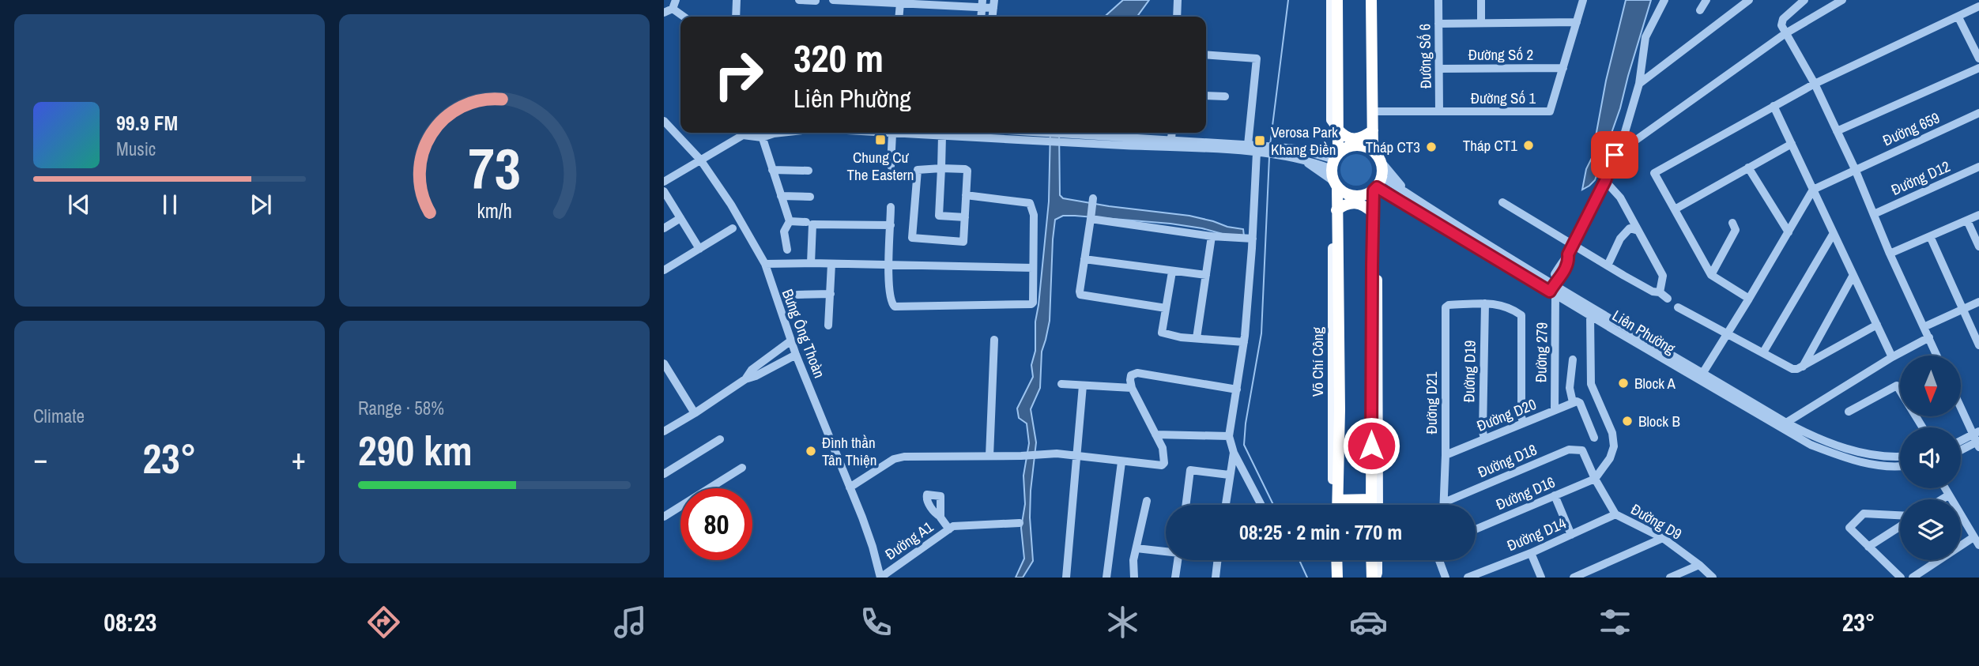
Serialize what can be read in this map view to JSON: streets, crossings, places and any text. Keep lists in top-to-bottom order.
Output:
{
  "streets": {
    "highway": ["Võ Chí Công"],
    "street": [
      "Đường Số 2",
      "Đường Số 6",
      "Đường Số 1",
      "Đường 659",
      "Đường D12",
      "Liên Phường",
      "Bưng Ông Thoàn",
      "Đường 279",
      "Đường D19",
      "Đường D21",
      "Đường D20",
      "Đường D18",
      "Đường D16",
      "Đường D9",
      "Đường D14",
      "Đường A1"
    ]
  },
  "crossings": [
    ["Đường Số 2", "Đường Số 6"],
    ["Đường Số 2", "Đường Số 1"],
    ["Đường Số 6", "Đường Số 1"],
    ["Liên Phường", "Đường 279"],
    ["Liên Phường", "Võ Chí Công"],
    ["Bưng Ông Thoàn", "Đường A1"],
    ["Đường 279", "Đường D20"],
    ["Đường D19", "Đường D21"],
    ["Đường D19", "Đường D20"],
    ["Đường D21", "Đường D20"],
    ["Đường D21", "Đường D18"],
    ["Đường D18", "Đường D9"],
    ["Đường D16", "Đường D9"],
    ["Đường D9", "Đường D14"]
  ],
  "places": {
    "transit": ["Chung Cư The Eastern", "Verosa Park Khang Điền"],
    "other": [
      "Tháp CT1",
      "Tháp CT3",
      "Block A",
      "Block B",
      "Đình thần Tân Thiện"
    ]
  },
  "north": "bottom",
  "page": {
    "turn": ["320 m", "Liên Phường"],
    "song": ["99.9 FM", "Music"],
    "tile": [
      "Climate",
      ["Range · 58%", "290 km"]
    ],
    "heat": ["−", "23°", "+"],
    "limit": "80",
    "trip": "08:25 · 2 min · 770 m",
    "tabs": ["08:23", "23°"],
    "gauge": ["73", "km/h"]
  }
}
